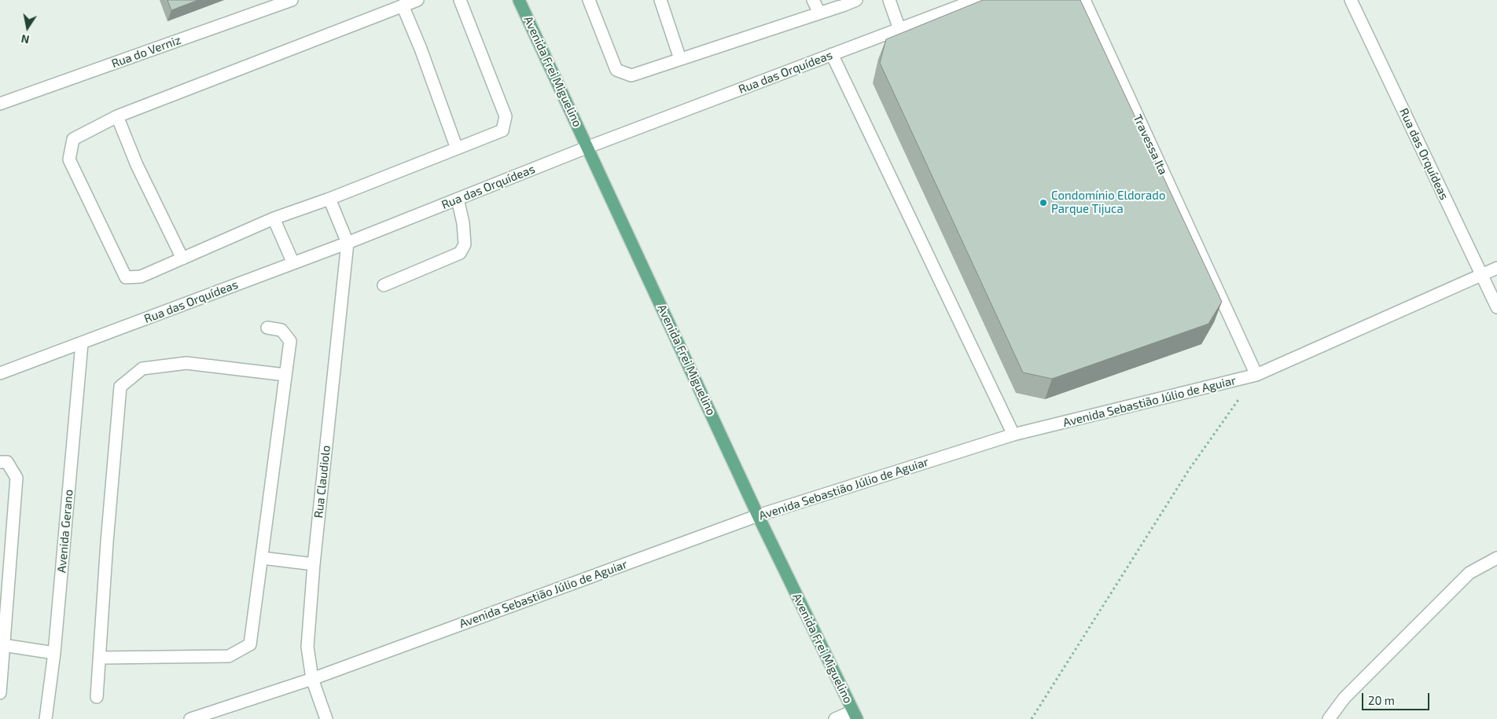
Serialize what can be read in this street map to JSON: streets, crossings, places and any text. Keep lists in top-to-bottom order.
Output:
{
  "streets": {
    "main road": ["Avenida Frei Miguelino"],
    "street": [
      "Rua do Verniz",
      "Rua das Orquídeas",
      "Travessa Ita",
      "Avenida Sebastião Júlio de Aguiar",
      "Rua Claudiolo",
      "Avenida Gerano"
    ]
  },
  "crossings": [
    ["Avenida Frei Miguelino", "Rua das Orquídeas"],
    ["Avenida Frei Miguelino", "Avenida Sebastião Júlio de Aguiar"],
    ["Rua das Orquídeas", "Avenida Sebastião Júlio de Aguiar"],
    ["Rua das Orquídeas", "Rua Claudiolo"],
    ["Rua das Orquídeas", "Avenida Gerano"],
    ["Travessa Ita", "Avenida Sebastião Júlio de Aguiar"],
    ["Avenida Sebastião Júlio de Aguiar", "Rua Claudiolo"]
  ],
  "places": ["Condomínio Eldorado Parque Tijuca"],
  "scale_bar": "20 m",
  "north": "bottom"
}
